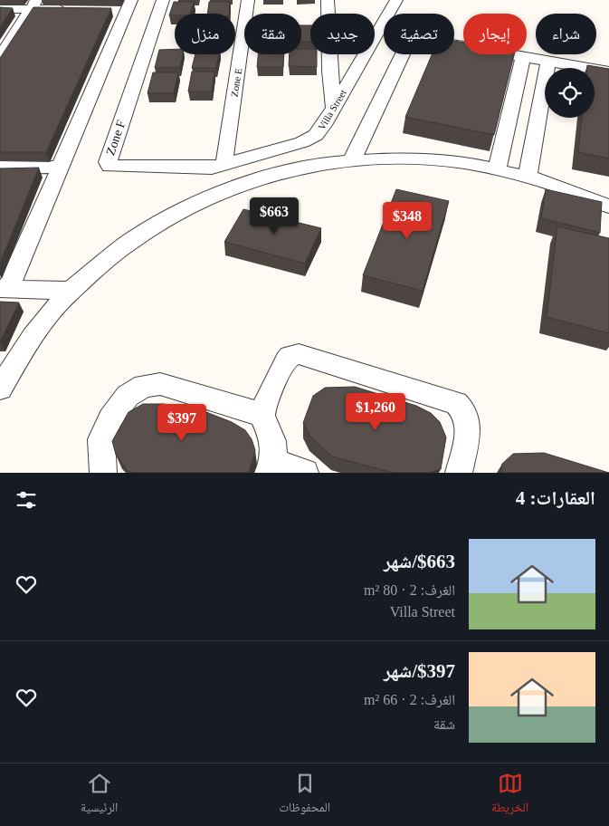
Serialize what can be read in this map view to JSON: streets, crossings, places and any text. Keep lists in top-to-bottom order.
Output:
{
  "streets": {
    "street": ["Zone E", "Villa Street", "Zone F"]
  },
  "crossings": [
    ["Zone E", "Villa Street"],
    ["Zone E", "Zone F"],
    ["Villa Street", "Zone F"]
  ],
  "page": {
    "chip": [
      "شراء",
      "إيجار",
      "تصفية",
      "جديد",
      "شقة",
      "منزل"
    ],
    "price": [
      "$663",
      "$348",
      "$1,260",
      "$397"
    ],
    "heading": "العقارات: 4",
    "list": [
      {
        "name": "$663/شهر",
        "note": "الغرف: 2 · 80 m² · Villa Street"
      },
      {
        "name": "$397/شهر",
        "note": "الغرف: 2 · 66 m² · شقة"
      }
    ],
    "tabs": ["الخريطة", "المحفوظات", "الرئيسية"]
  }
}
